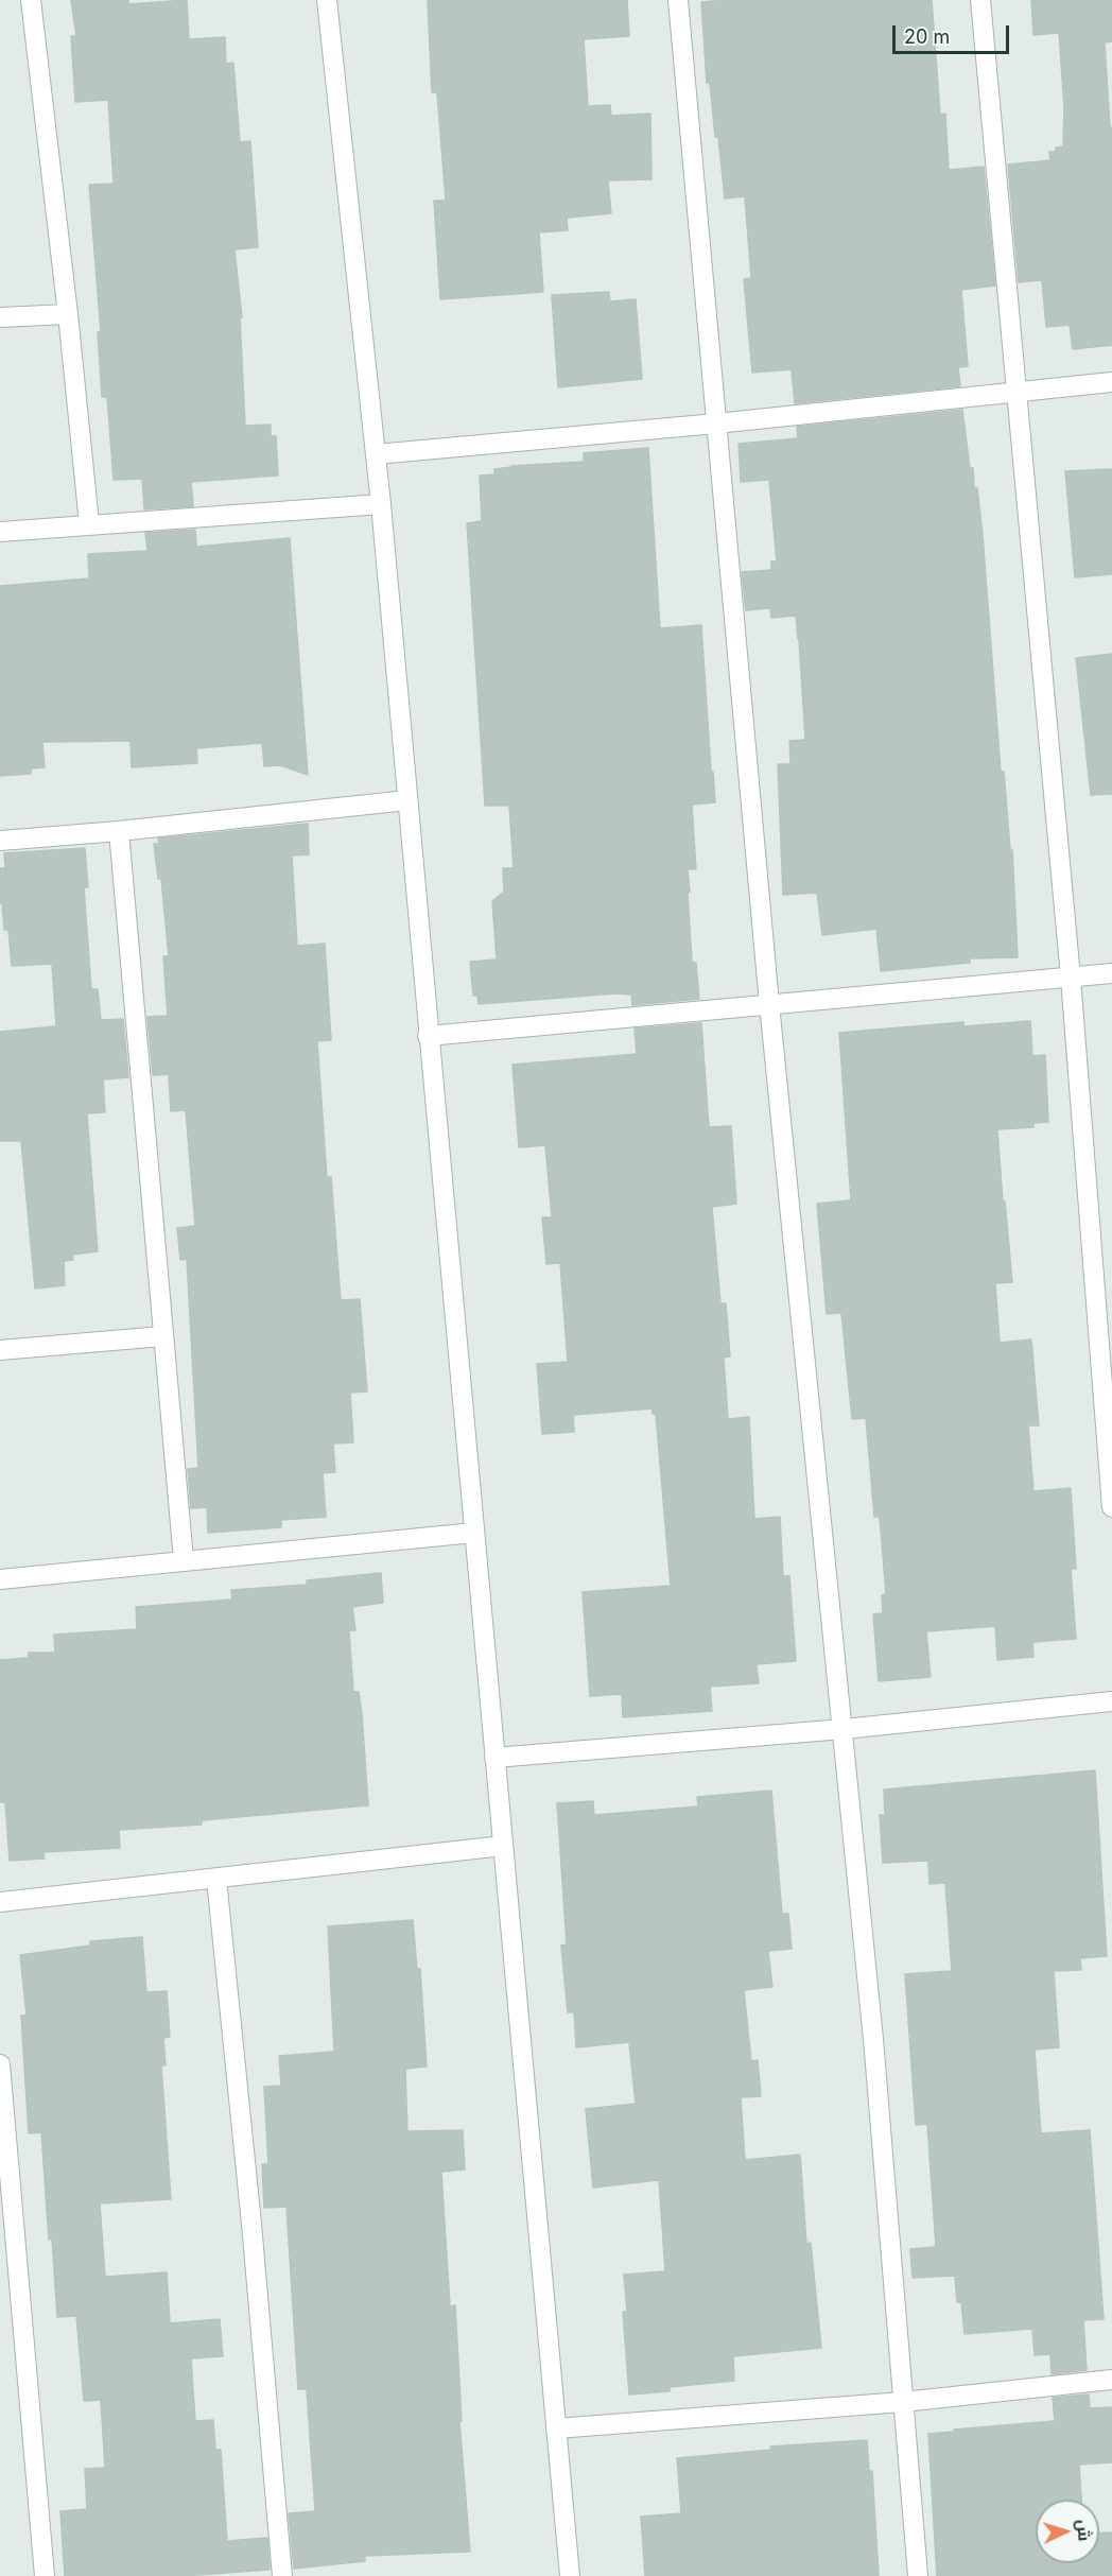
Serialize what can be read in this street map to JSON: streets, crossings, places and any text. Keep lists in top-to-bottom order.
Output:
{
  "scale_bar": "20 m",
  "north": "right"
}
